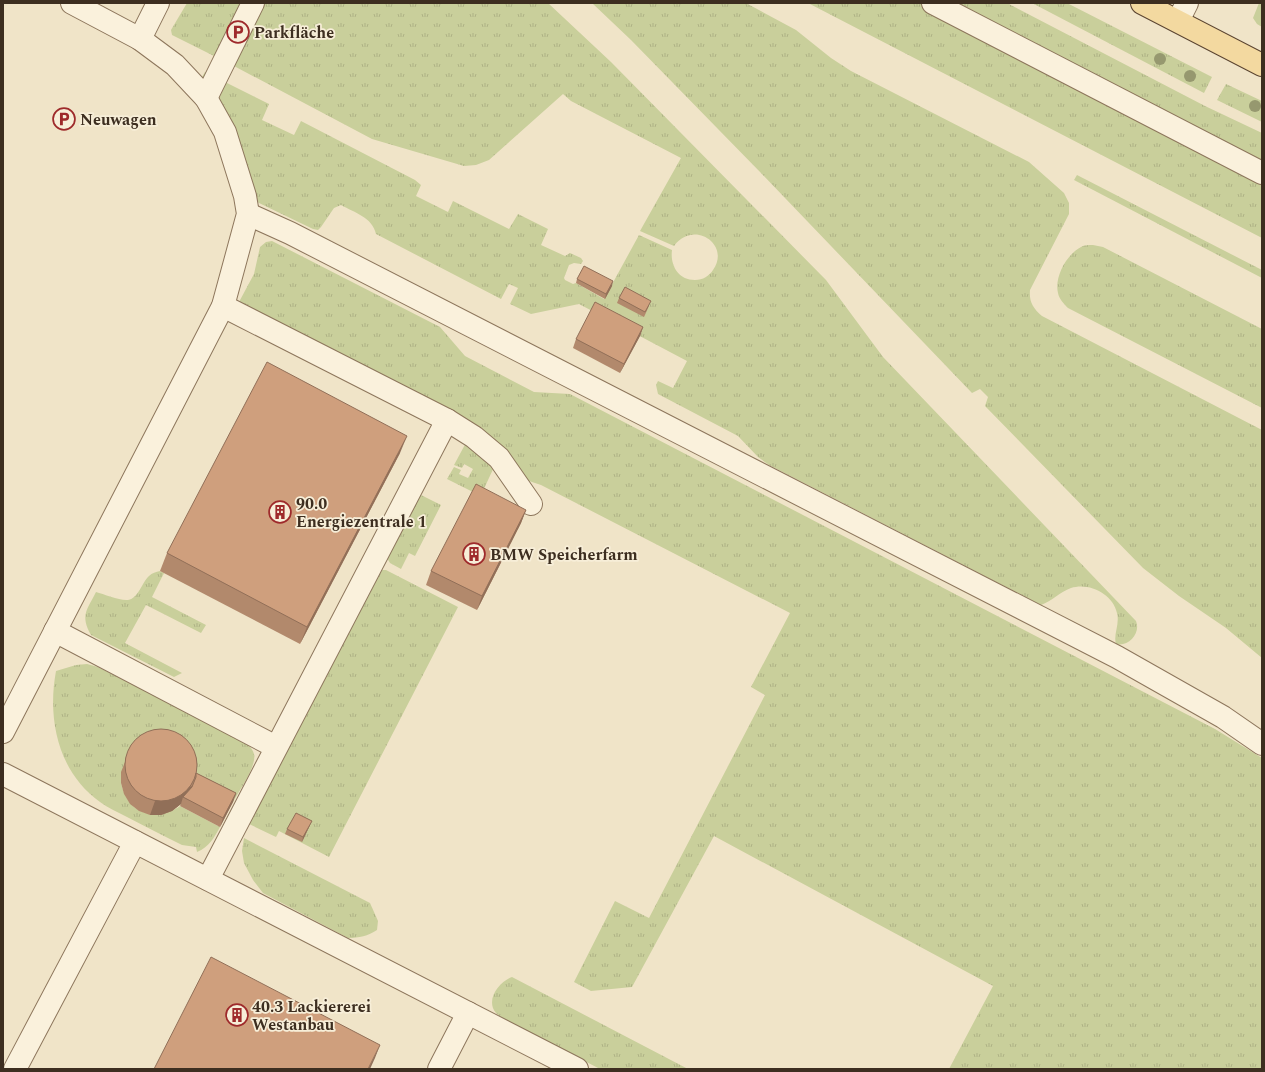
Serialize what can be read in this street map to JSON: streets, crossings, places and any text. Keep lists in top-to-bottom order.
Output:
{
  "places": {
    "parking": ["Parkfläche", "Neuwagen"],
    "building": ["90.0 Energiezentrale 1", "BMW Speicherfarm", "40.3 Lackiererei Westanbau"]
  }
}
